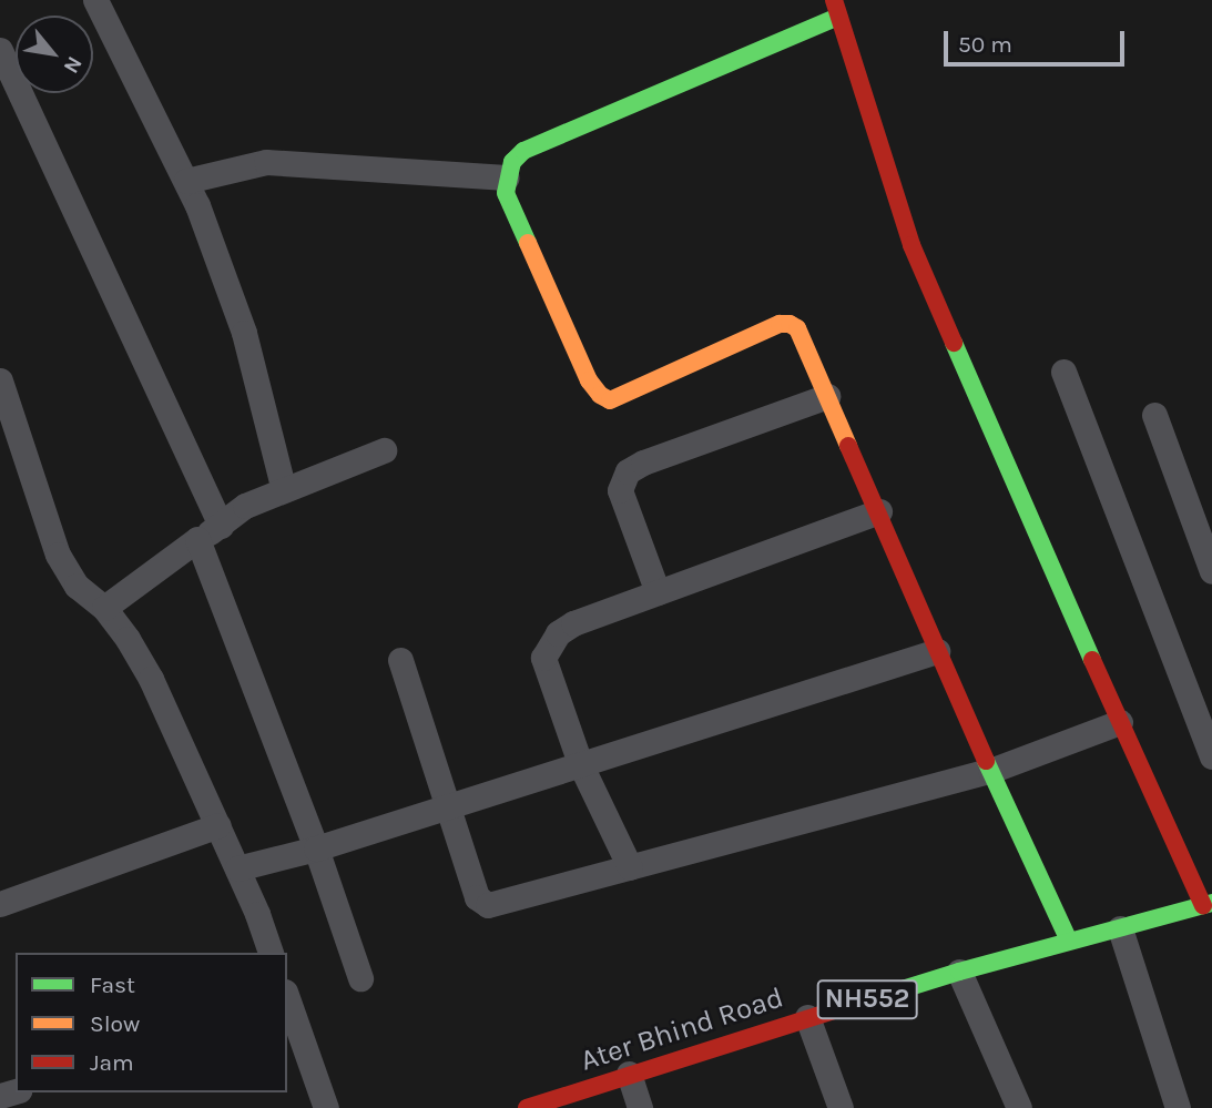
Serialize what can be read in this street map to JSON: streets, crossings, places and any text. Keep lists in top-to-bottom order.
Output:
{
  "streets": {
    "main road": ["NH552", "Ater Bhind Road"]
  },
  "legend": ["Fast", "Slow", "Jam"],
  "scale_bar": "50 m",
  "north": "bottom right"
}
